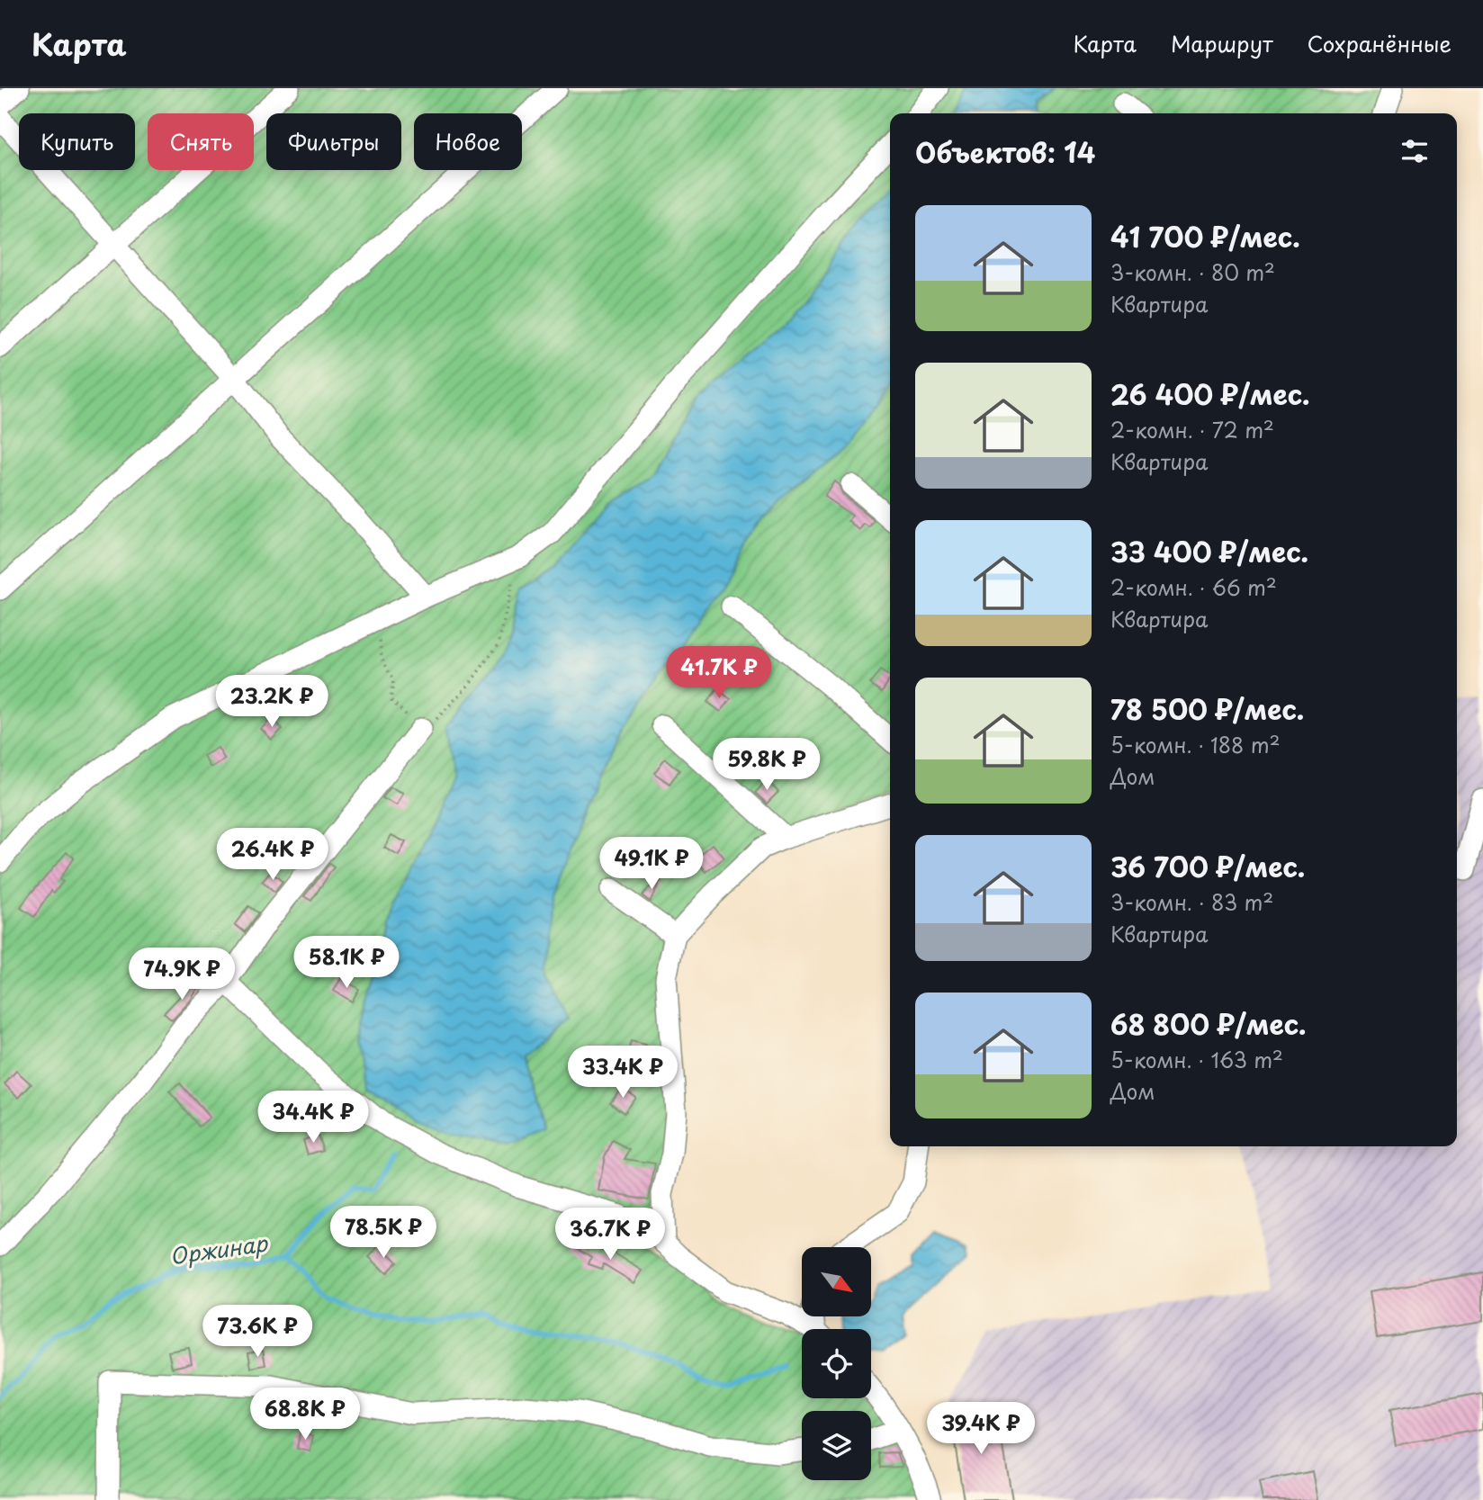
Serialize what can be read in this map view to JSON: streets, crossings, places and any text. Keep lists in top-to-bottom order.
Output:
{
  "water": ["Оржинар"],
  "north": "bottom right",
  "page": {
    "header": "Карта",
    "nav": ["Карта", "Маршрут", "Сохранённые"],
    "chip": [
      "Купить",
      "Снять",
      "Фильтры",
      "Новое"
    ],
    "heading": "Объектов: 14",
    "list": [
      {
        "name": "41 700 ₽/мес.",
        "note": "3-комн. · 80 m² · Квартира"
      },
      {
        "name": "26 400 ₽/мес.",
        "note": "2-комн. · 72 m² · Квартира"
      },
      {
        "name": "33 400 ₽/мес.",
        "note": "2-комн. · 66 m² · Квартира"
      },
      {
        "name": "78 500 ₽/мес.",
        "note": "5-комн. · 188 m² · Дом"
      },
      {
        "name": "36 700 ₽/мес.",
        "note": "3-комн. · 83 m² · Квартира"
      },
      {
        "name": "68 800 ₽/мес.",
        "note": "5-комн. · 163 m² · Дом"
      }
    ],
    "price": [
      "41.7K ₽",
      "23.2K ₽",
      "59.8K ₽",
      "26.4K ₽",
      "49.1K ₽",
      "58.1K ₽",
      "74.9K ₽",
      "33.4K ₽",
      "34.4K ₽",
      "78.5K ₽",
      "36.7K ₽",
      "73.6K ₽",
      "68.8K ₽",
      "39.4K ₽"
    ]
  }
}
